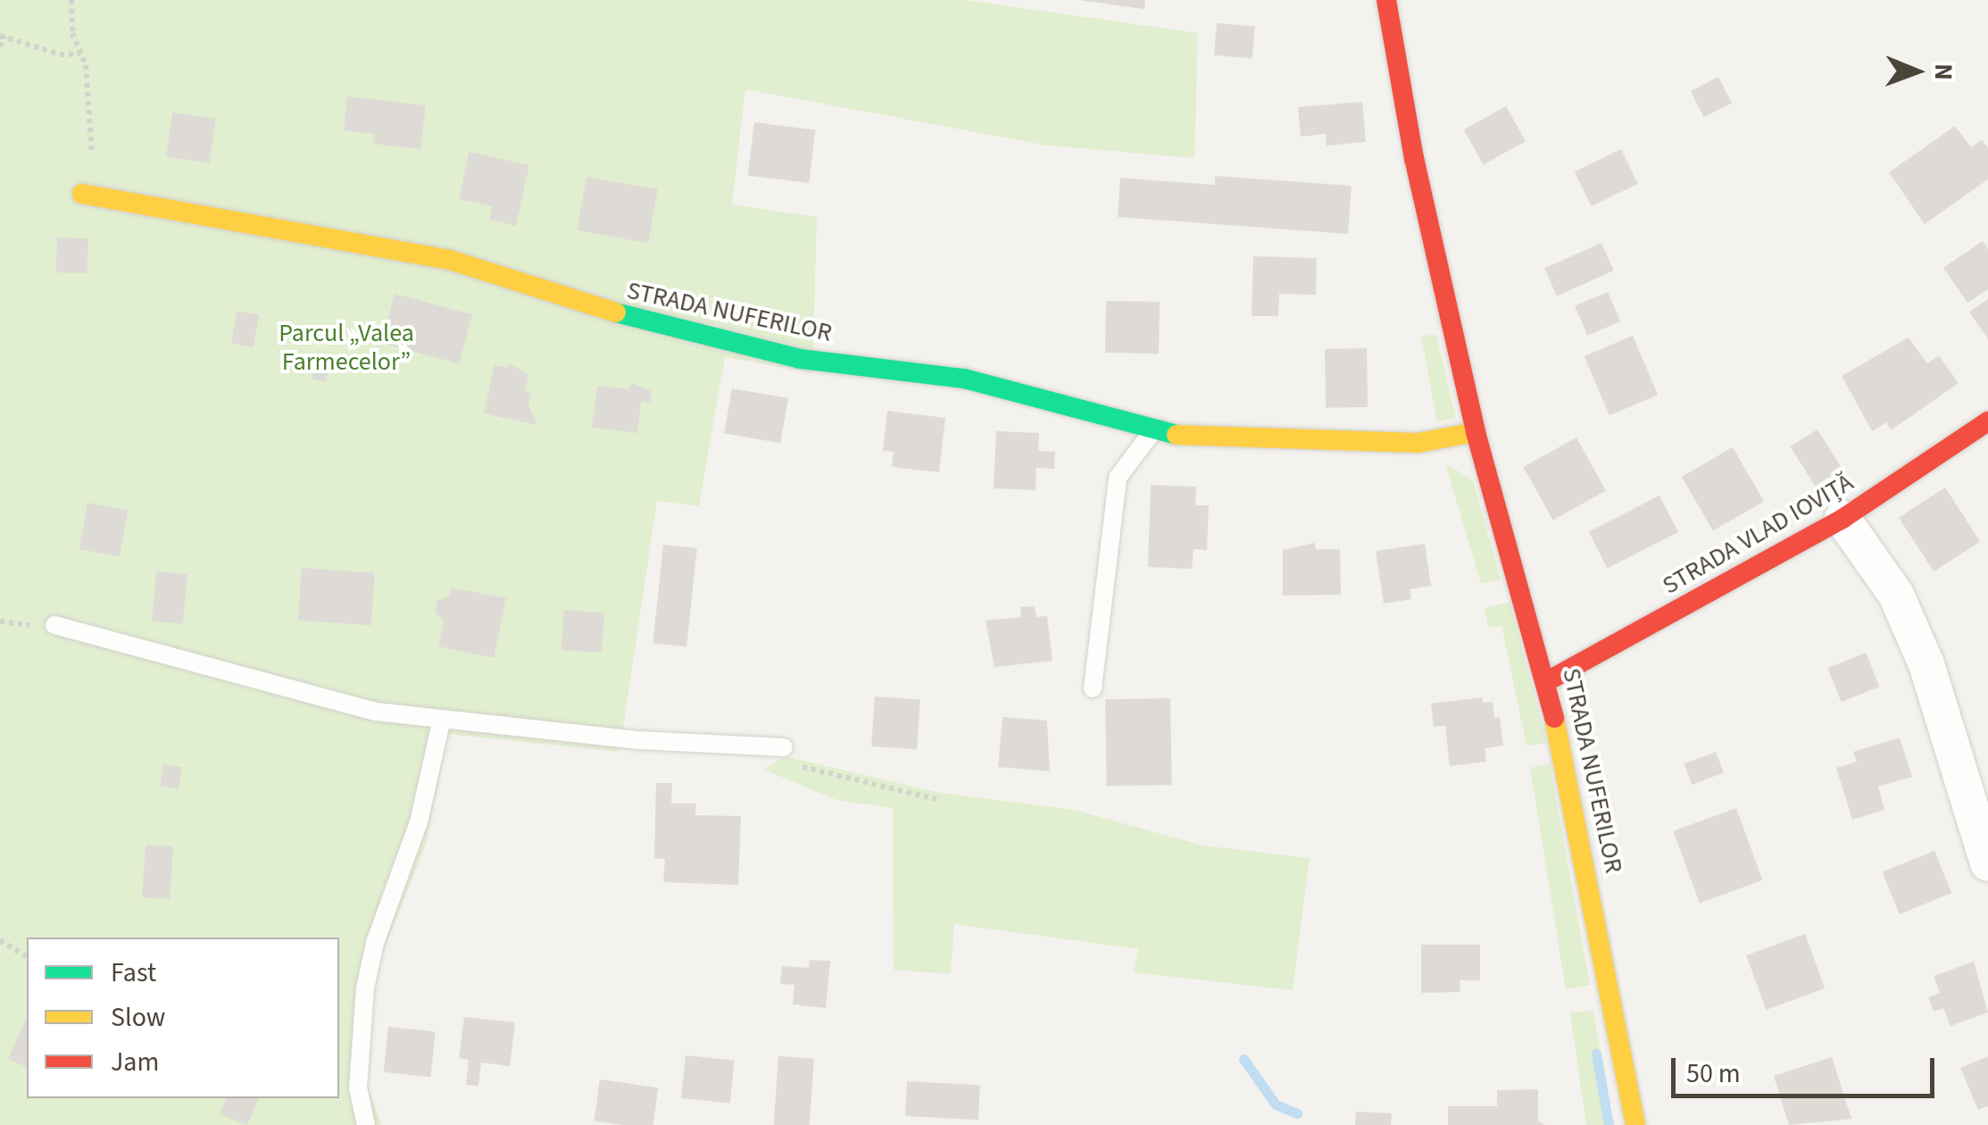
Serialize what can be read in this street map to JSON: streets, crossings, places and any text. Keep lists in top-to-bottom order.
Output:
{
  "streets": {
    "street": ["STRADA NUFERILOR", "STRADA VLAD IOVIȚĂ"]
  },
  "crossings": [
    ["STRADA NUFERILOR", "STRADA VLAD IOVIȚĂ"]
  ],
  "parks": ["Parcul „Valea Farmecelor”"],
  "legend": ["Fast", "Slow", "Jam"],
  "scale_bar": "50 m",
  "north": "right"
}
